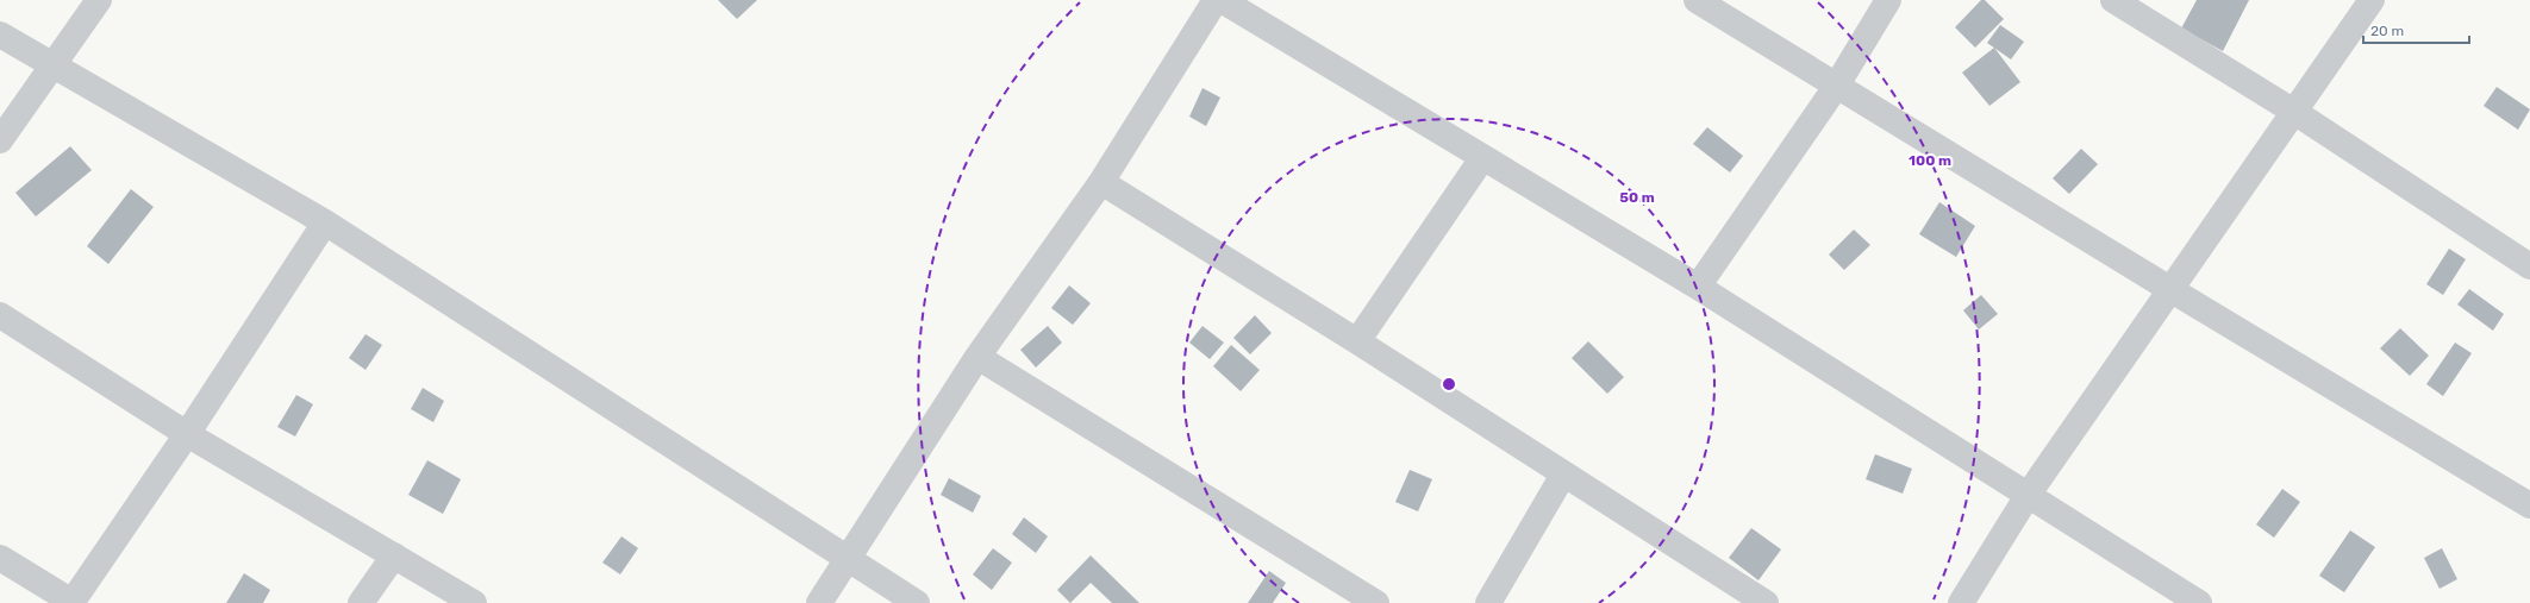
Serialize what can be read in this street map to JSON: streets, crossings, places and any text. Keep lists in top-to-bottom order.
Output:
{
  "scale_bar": "20 m",
  "rings": ["100 m", "50 m"]
}
